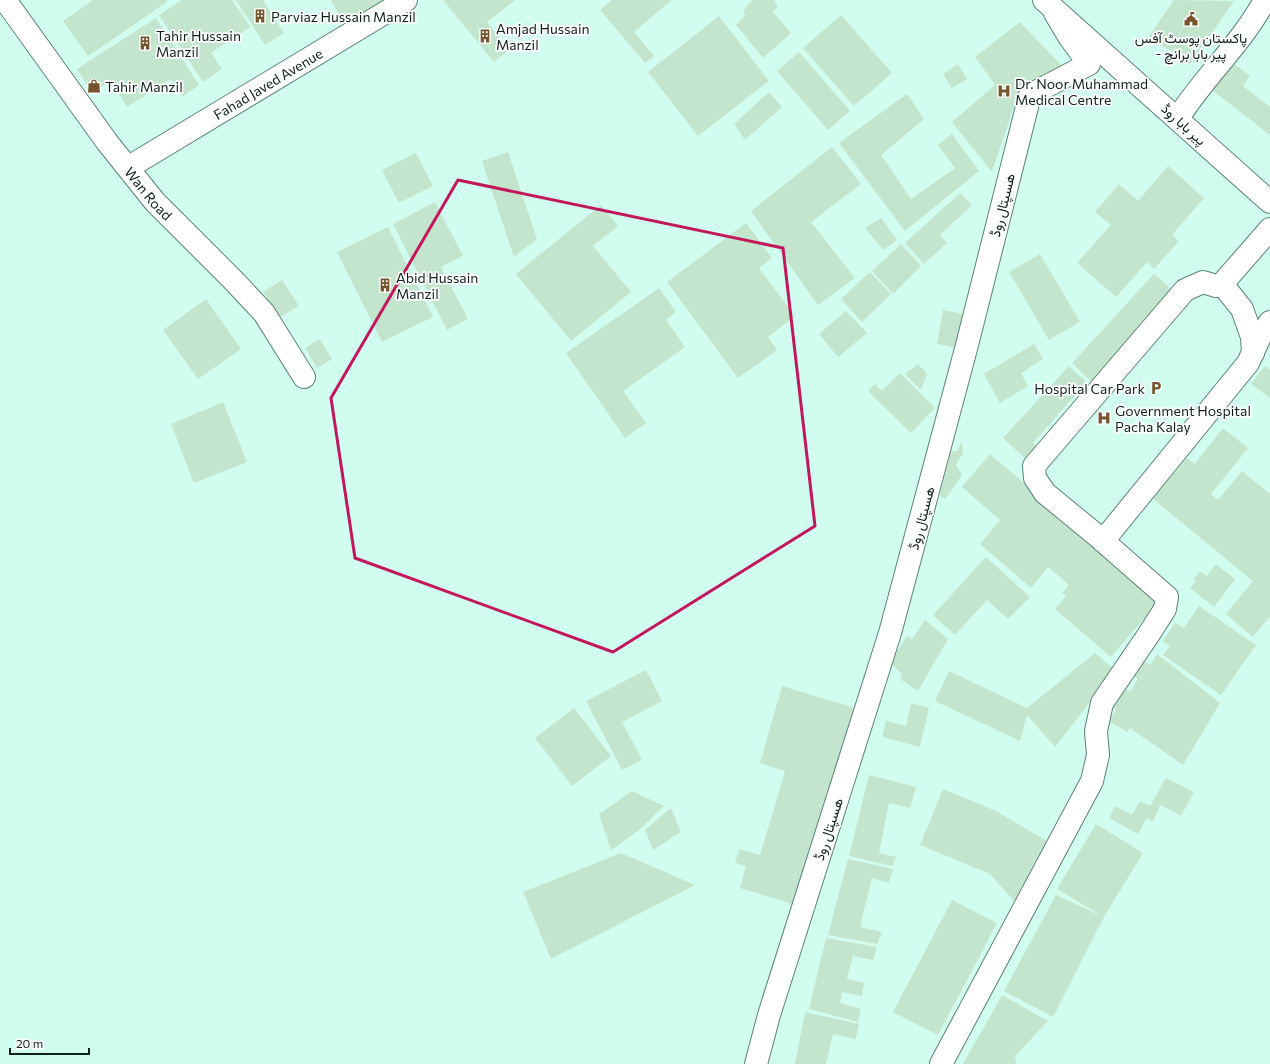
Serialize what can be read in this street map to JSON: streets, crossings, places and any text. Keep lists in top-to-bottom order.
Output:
{
  "streets": {
    "street": [
      "Fahad Javed Avenue",
      "پیر بابا روڈ",
      "Wan Road",
      "ھسپتال روڈ"
    ]
  },
  "crossings": [
    ["Fahad Javed Avenue", "Wan Road"],
    ["پیر بابا روڈ", "ھسپتال روڈ"]
  ],
  "places": {
    "building": [
      "Parviaz Hussain Manzil",
      "Amjad Hussain Manzil",
      "Tahir Hussain Manzil",
      "Abid Hussain Manzil"
    ],
    "public building": ["پاکستان پوسٹ آفس - پیر بابا برانچ"],
    "shop": ["Tahir Manzil"],
    "hospital": ["Dr. Noor Muhammad Medical Centre", "Government Hospital Pacha Kalay"],
    "parking": ["Hospital Car Park"]
  },
  "scale_bar": "20 m"
}
